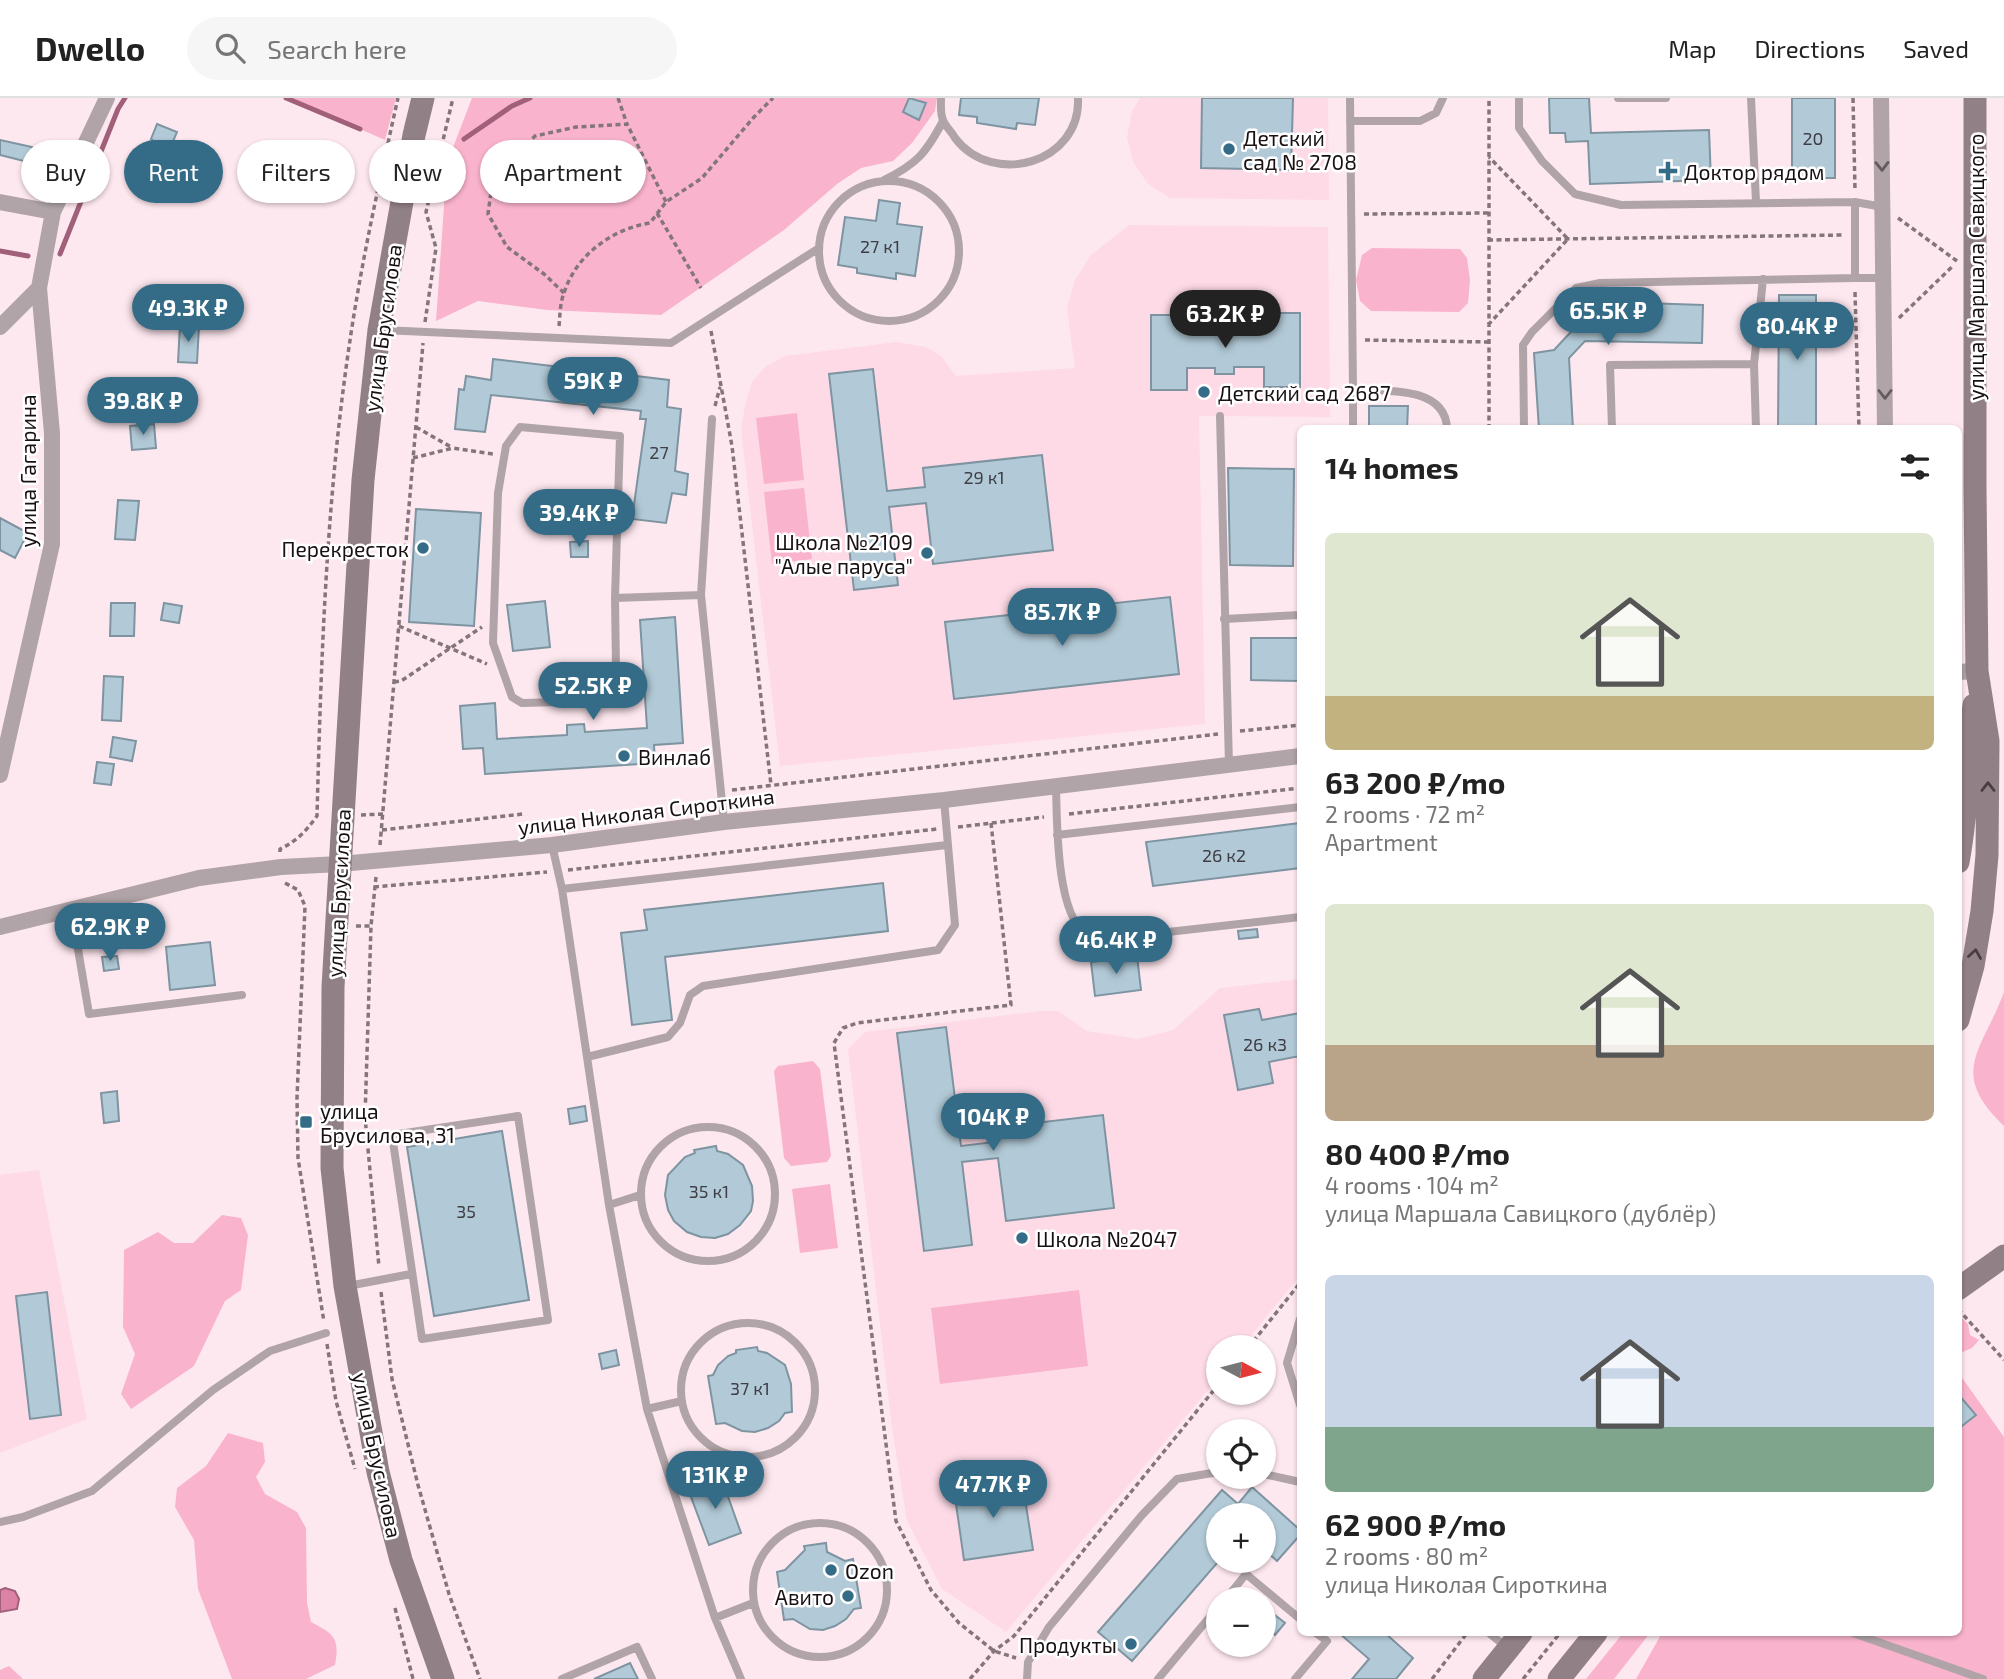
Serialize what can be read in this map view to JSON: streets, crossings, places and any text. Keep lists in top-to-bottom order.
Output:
{
  "streets": {
    "street": [
      "улица Маршала Савицкого",
      "улица Брусилова",
      "улица Гагарина",
      "улица Николая Сироткина"
    ]
  },
  "crossings": [
    ["улица Брусилова", "улица Николая Сироткина"]
  ],
  "places": {
    "other": [
      "Детский сад № 2708",
      "Детский сад 2687",
      "Перекресток",
      "Школа №2109 \"Алые паруса\"",
      "Винлаб",
      "Школа №2047",
      "Ozon",
      "Авито",
      "Продукты"
    ],
    "health": ["Доктор рядом"],
    "transit": ["улица Брусилова, 31"]
  },
  "house_numbers": [
    "20",
    "27 к1",
    "27",
    "29 к1",
    "26 к2",
    "26 к3",
    "35 к1",
    "35",
    "37 к1"
  ],
  "north": "right",
  "page": {
    "header": "Dwello",
    "search": "Search here",
    "nav": ["Map", "Directions", "Saved"],
    "chip": [
      "Buy",
      "Rent",
      "Filters",
      "New",
      "Apartment"
    ],
    "price": [
      "49.3K ₽",
      "65.5K ₽",
      "63.2K ₽",
      "80.4K ₽",
      "59K ₽",
      "39.8K ₽",
      "39.4K ₽",
      "85.7K ₽",
      "52.5K ₽",
      "62.9K ₽",
      "46.4K ₽",
      "104K ₽",
      "131K ₽",
      "47.7K ₽"
    ],
    "heading": "14 homes",
    "list": [
      {
        "name": "63 200 ₽/mo",
        "note": "2 rooms · 72 m² · Apartment"
      },
      {
        "name": "80 400 ₽/mo",
        "note": "4 rooms · 104 m² · улица Маршала Савицкого (дублёр)"
      },
      {
        "name": "62 900 ₽/mo",
        "note": "2 rooms · 80 m² · улица Николая Сироткина"
      }
    ],
    "map_buttons": ["+", "−"]
  }
}
